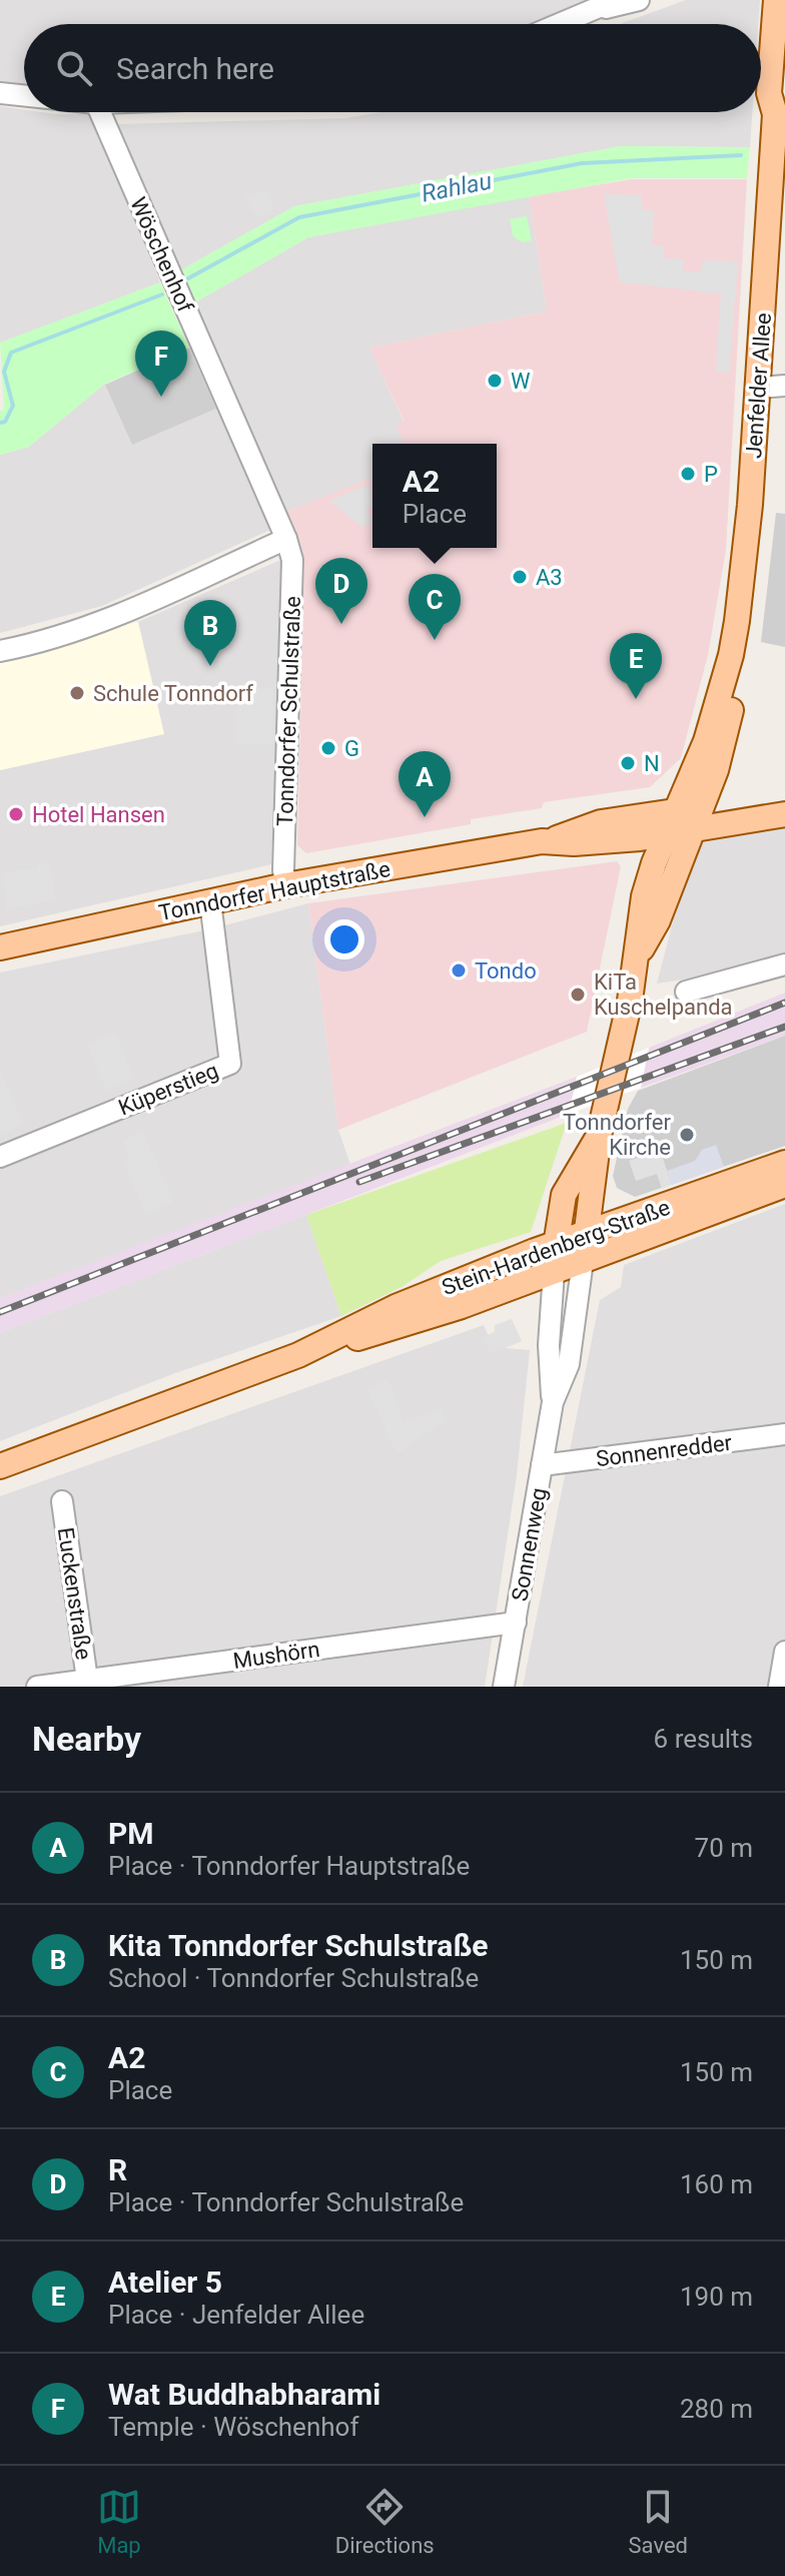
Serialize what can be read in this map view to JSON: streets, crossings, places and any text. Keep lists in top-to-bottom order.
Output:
{
  "streets": {
    "main road": [
      "Jenfelder Allee",
      "Tonndorfer Hauptstraße",
      "Stein-Hardenberg-Straße",
      "Sonnenweg"
    ],
    "street": [
      "Wöschenhof",
      "Tonndorfer Schulstraße",
      "Küperstieg",
      "Sonnenredder",
      "Euckenstraße",
      "Mushörn"
    ]
  },
  "crossings": [
    ["Wöschenhof", "Tonndorfer Schulstraße"],
    ["Jenfelder Allee", "Tonndorfer Hauptstraße"],
    ["Jenfelder Allee", "Sonnenweg"],
    ["Tonndorfer Schulstraße", "Tonndorfer Hauptstraße"],
    ["Tonndorfer Hauptstraße", "Küperstieg"],
    ["Tonndorfer Hauptstraße", "Sonnenweg"],
    ["Stein-Hardenberg-Straße", "Sonnenweg"],
    ["Sonnenredder", "Sonnenweg"],
    ["Sonnenweg", "Mushörn"],
    ["Euckenstraße", "Mushörn"]
  ],
  "water": ["Rahlau"],
  "places": [
    "W",
    "P",
    "A3",
    "Schule Tonndorf",
    "G",
    "N",
    "Hotel Hansen",
    "Tondo",
    "KiTa Kuschelpanda",
    "Tonndorfer Kirche"
  ],
  "page": {
    "search": "Search here",
    "pins": [
      "F",
      "D",
      "C",
      "B",
      "E",
      "A"
    ],
    "popup": ["A2", "Place"],
    "heading": ["Nearby", "6 results"],
    "list": [
      {
        "mark": "A",
        "name": "PM",
        "note": "Place · Tonndorfer Hauptstraße",
        "value": "70 m"
      },
      {
        "mark": "B",
        "name": "Kita Tonndorfer Schulstraße",
        "note": "School · Tonndorfer Schulstraße",
        "value": "150 m"
      },
      {
        "mark": "C",
        "name": "A2",
        "note": "Place",
        "value": "150 m"
      },
      {
        "mark": "D",
        "name": "R",
        "note": "Place · Tonndorfer Schulstraße",
        "value": "160 m"
      },
      {
        "mark": "E",
        "name": "Atelier 5",
        "note": "Place · Jenfelder Allee",
        "value": "190 m"
      },
      {
        "mark": "F",
        "name": "Wat Buddhabharami",
        "note": "Temple · Wöschenhof",
        "value": "280 m"
      }
    ],
    "nav": ["Map", "Directions", "Saved"]
  }
}
